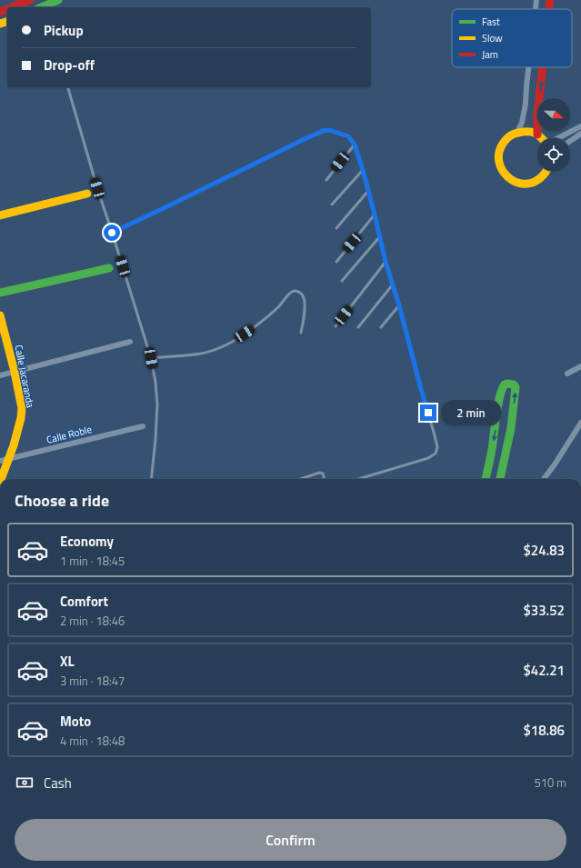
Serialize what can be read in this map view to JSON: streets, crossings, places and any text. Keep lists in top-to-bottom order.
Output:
{
  "streets": {
    "street": ["Calle Jacaranda", "Calle Roble"]
  },
  "crossings": [
    ["Calle Jacaranda", "Calle Roble"]
  ],
  "legend": ["Fast", "Slow", "Jam"],
  "north": "right",
  "page": {
    "banner": ["Pickup", "Drop-off"],
    "bubble": "2 min",
    "heading": "Choose a ride",
    "list": [
      {
        "name": "Economy",
        "note": "1 min · 18:45",
        "value": "$24.83"
      },
      {
        "name": "Comfort",
        "note": "2 min · 18:46",
        "value": "$33.52"
      },
      {
        "name": "XL",
        "note": "3 min · 18:47",
        "value": "$42.21"
      },
      {
        "name": "Moto",
        "note": "4 min · 18:48",
        "value": "$18.86"
      }
    ],
    "pay": ["Cash", "510 m"],
    "buttons": "Confirm"
  }
}
